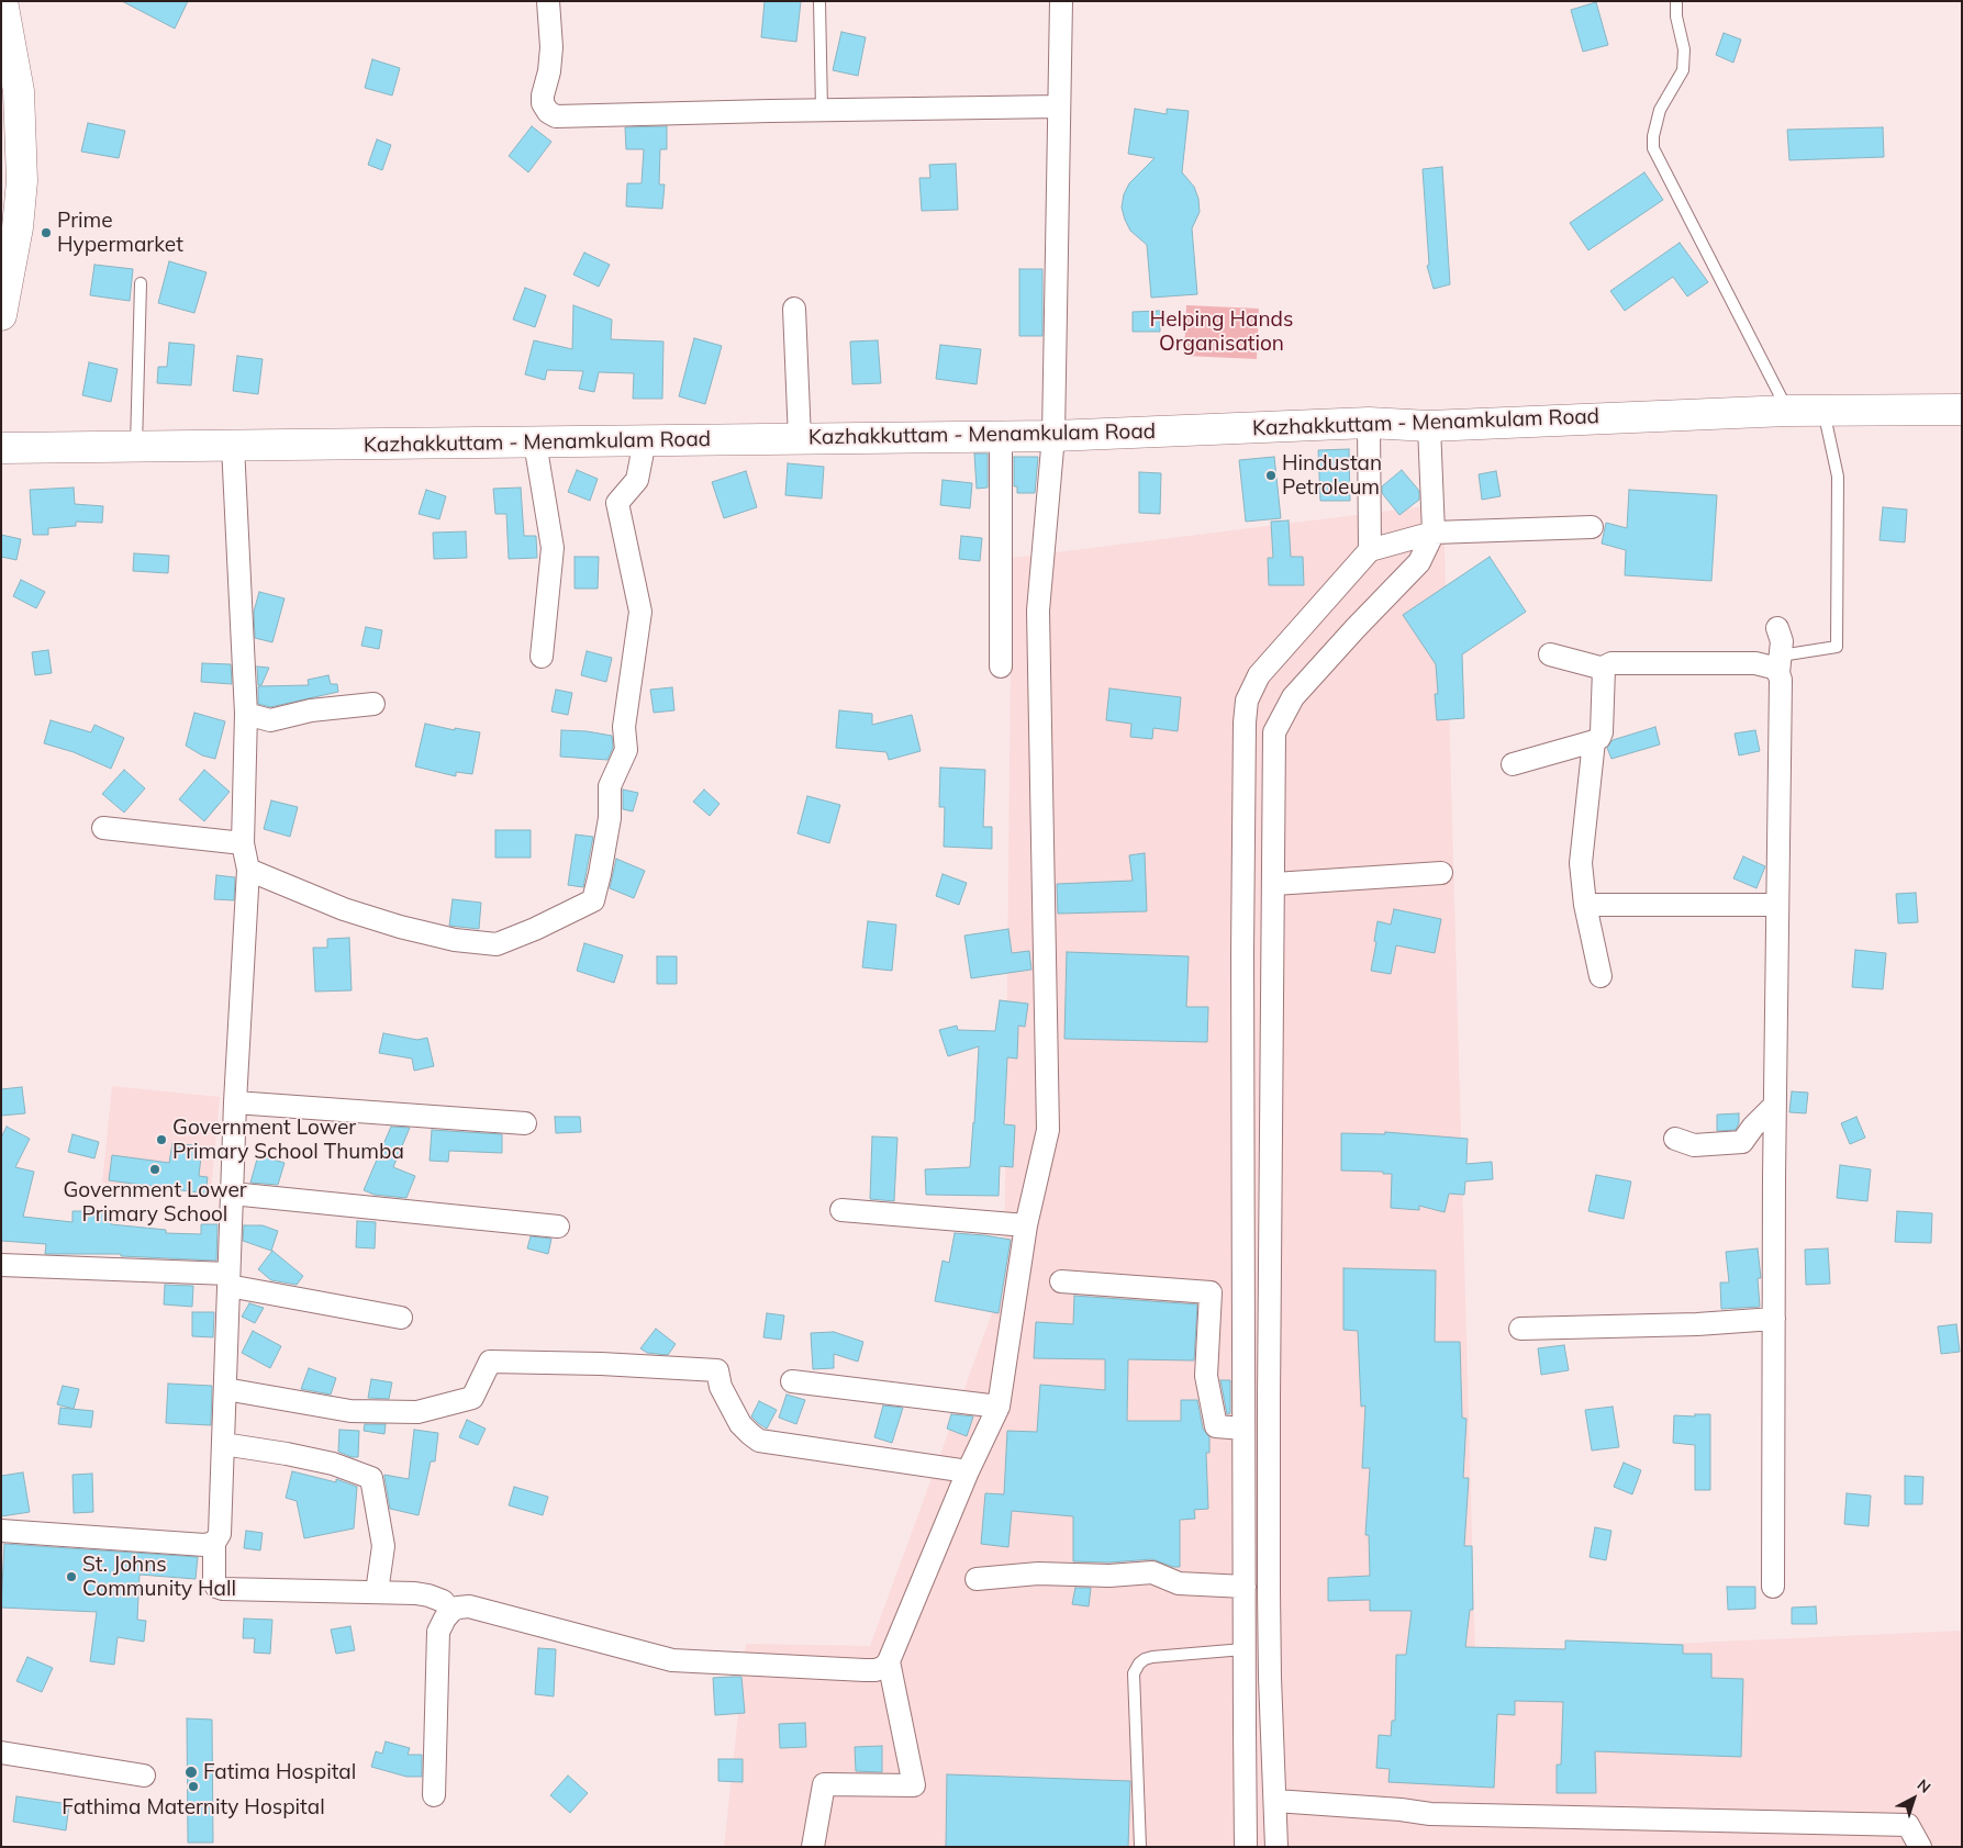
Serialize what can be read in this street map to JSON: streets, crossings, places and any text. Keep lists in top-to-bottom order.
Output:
{
  "streets": {
    "main road": ["Kazhakkuttam - Menamkulam Road"]
  },
  "parks": ["Helping Hands Organisation"],
  "places": [
    "Prime Hypermarket",
    "Hindustan Petroleum",
    "Government Lower Primary School Thumba",
    "Government Lower Primary School",
    "St. Johns Community Hall",
    "Fatima Hospital",
    "Fathima Maternity Hospital"
  ],
  "north": "top right"
}
